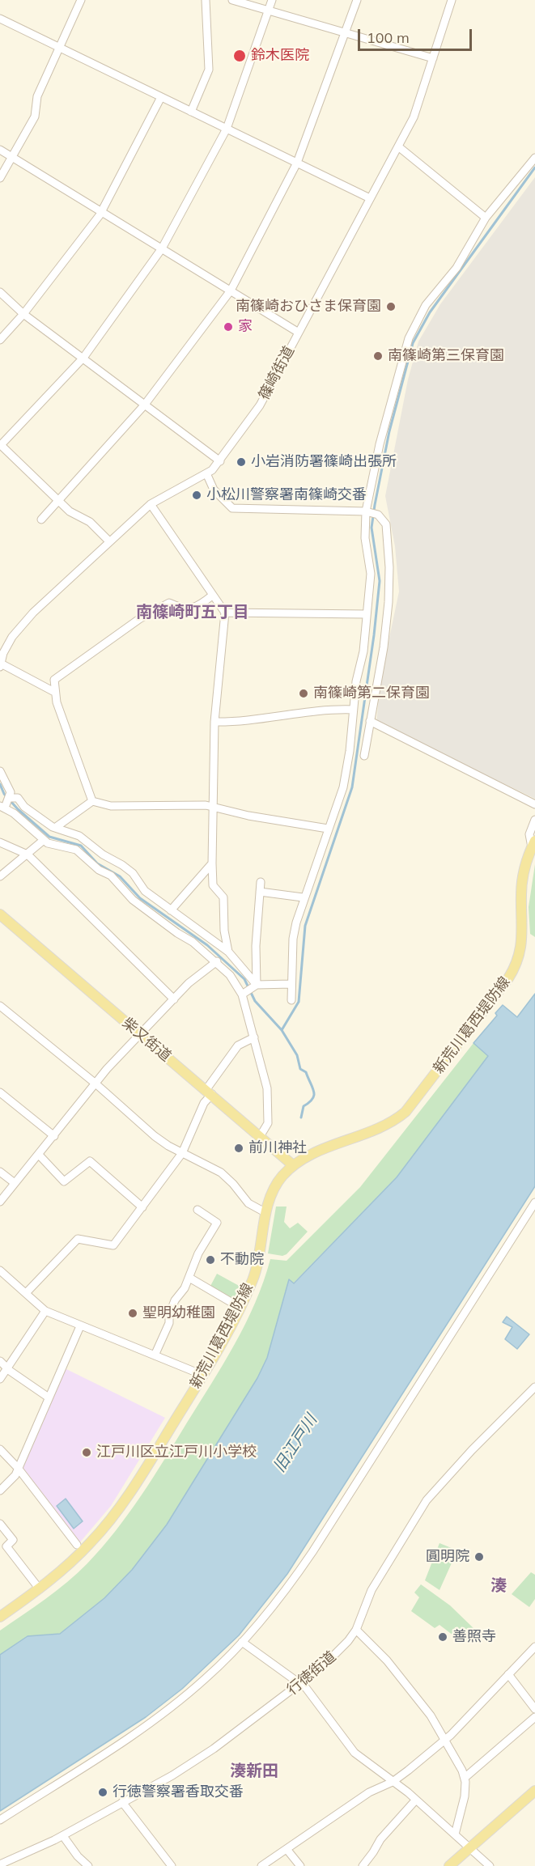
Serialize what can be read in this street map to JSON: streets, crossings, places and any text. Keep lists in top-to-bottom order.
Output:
{
  "streets": {
    "main road": ["新荒川葛西堤防線", "柴又街道"],
    "street": ["篠崎街道", "行徳街道"]
  },
  "crossings": [
    ["新荒川葛西堤防線", "柴又街道"]
  ],
  "districts": ["南篠崎町五丁目", "湊", "湊新田"],
  "water": ["旧江戸川"],
  "places": [
    "鈴木医院",
    "南篠崎おひさま保育園",
    "家",
    "南篠崎第三保育園",
    "小岩消防署篠崎出張所",
    "小松川警察署南篠崎交番",
    "南篠崎第二保育園",
    "前川神社",
    "不動院",
    "聖明幼稚園",
    "江戸川区立江戸川小学校",
    "圓明院",
    "善照寺",
    "行徳警察署香取交番"
  ],
  "scale_bar": "100 m"
}
